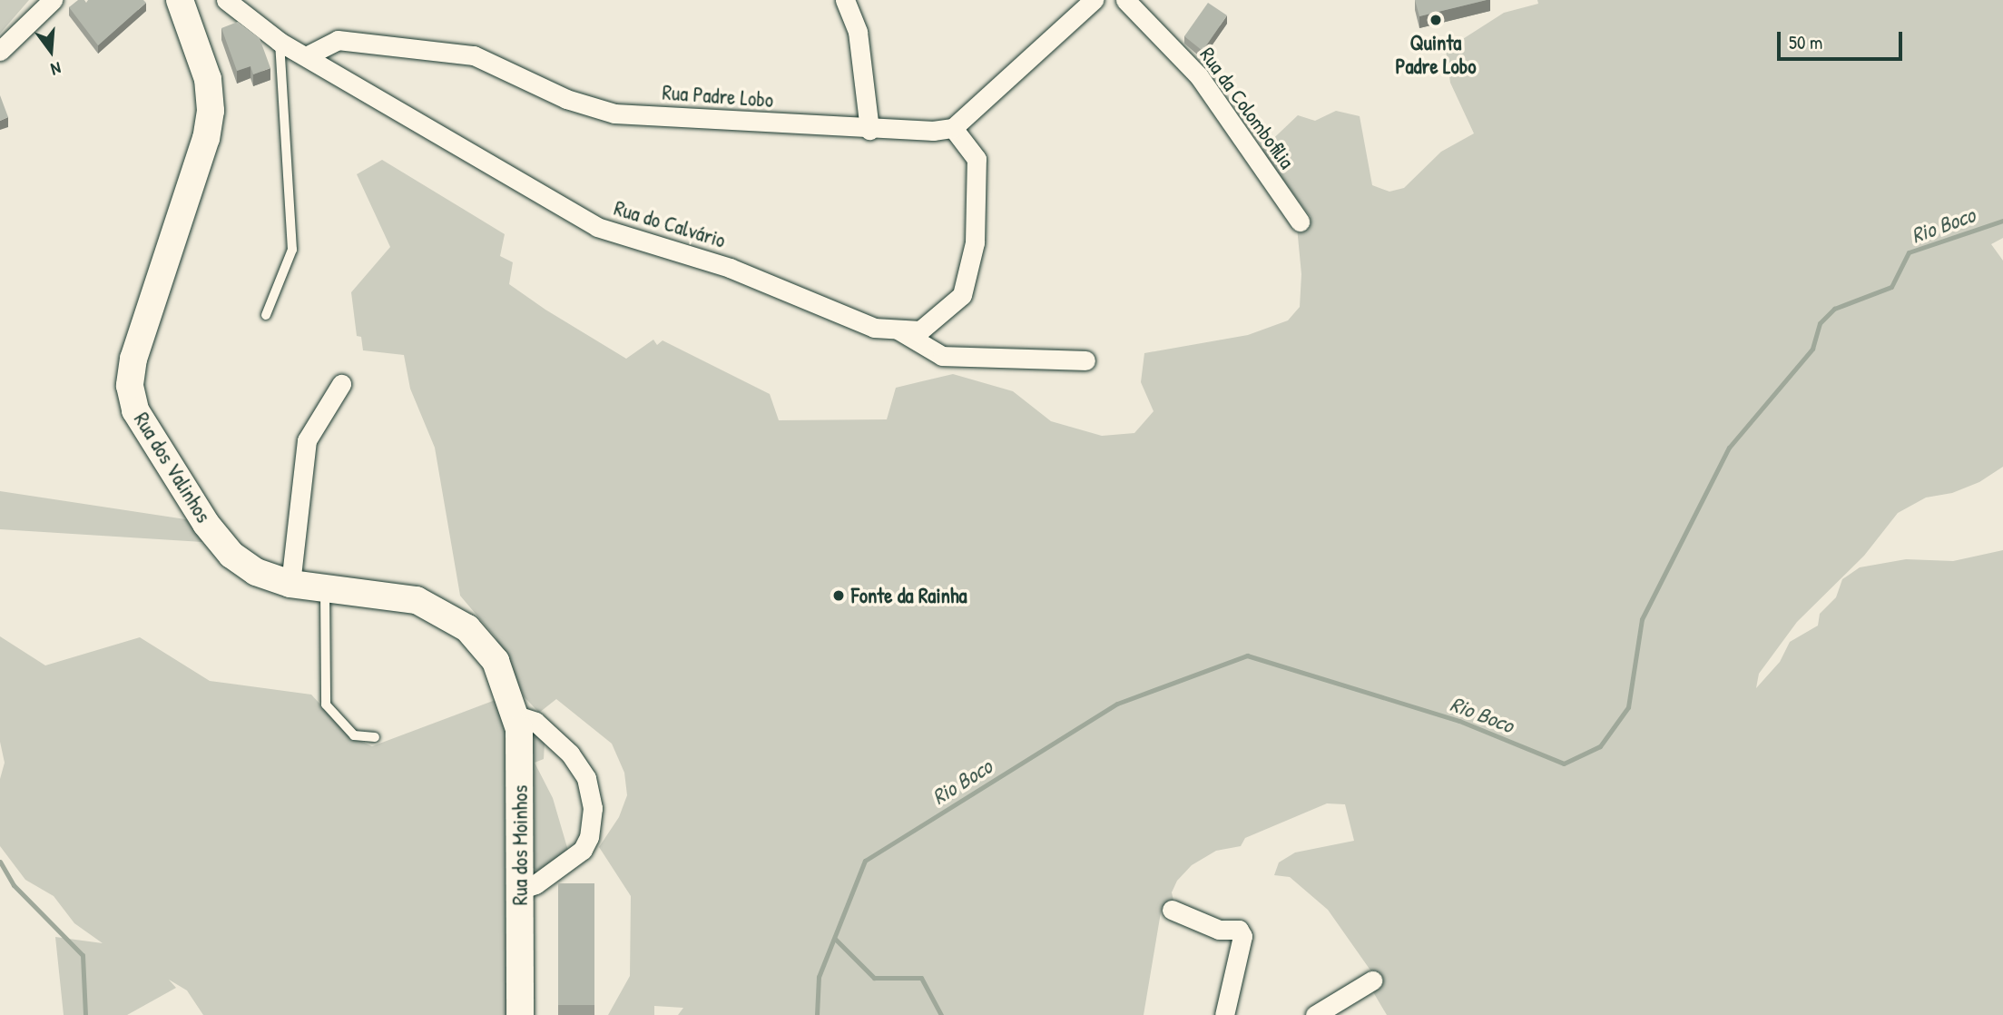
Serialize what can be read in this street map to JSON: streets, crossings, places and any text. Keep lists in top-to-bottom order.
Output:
{
  "streets": {
    "main road": ["Rua dos Valinhos", "Rua dos Moinhos"],
    "street": ["Rua Padre Lobo", "Rua da Colombofilia", "Rua do Calvário"]
  },
  "crossings": [
    ["Rua Padre Lobo", "Rua do Calvário"],
    ["Rua dos Valinhos", "Rua dos Moinhos"]
  ],
  "water": ["Rio Boco"],
  "places": ["Quinta Padre Lobo", "Fonte da Rainha"],
  "scale_bar": "50 m",
  "north": "bottom"
}
